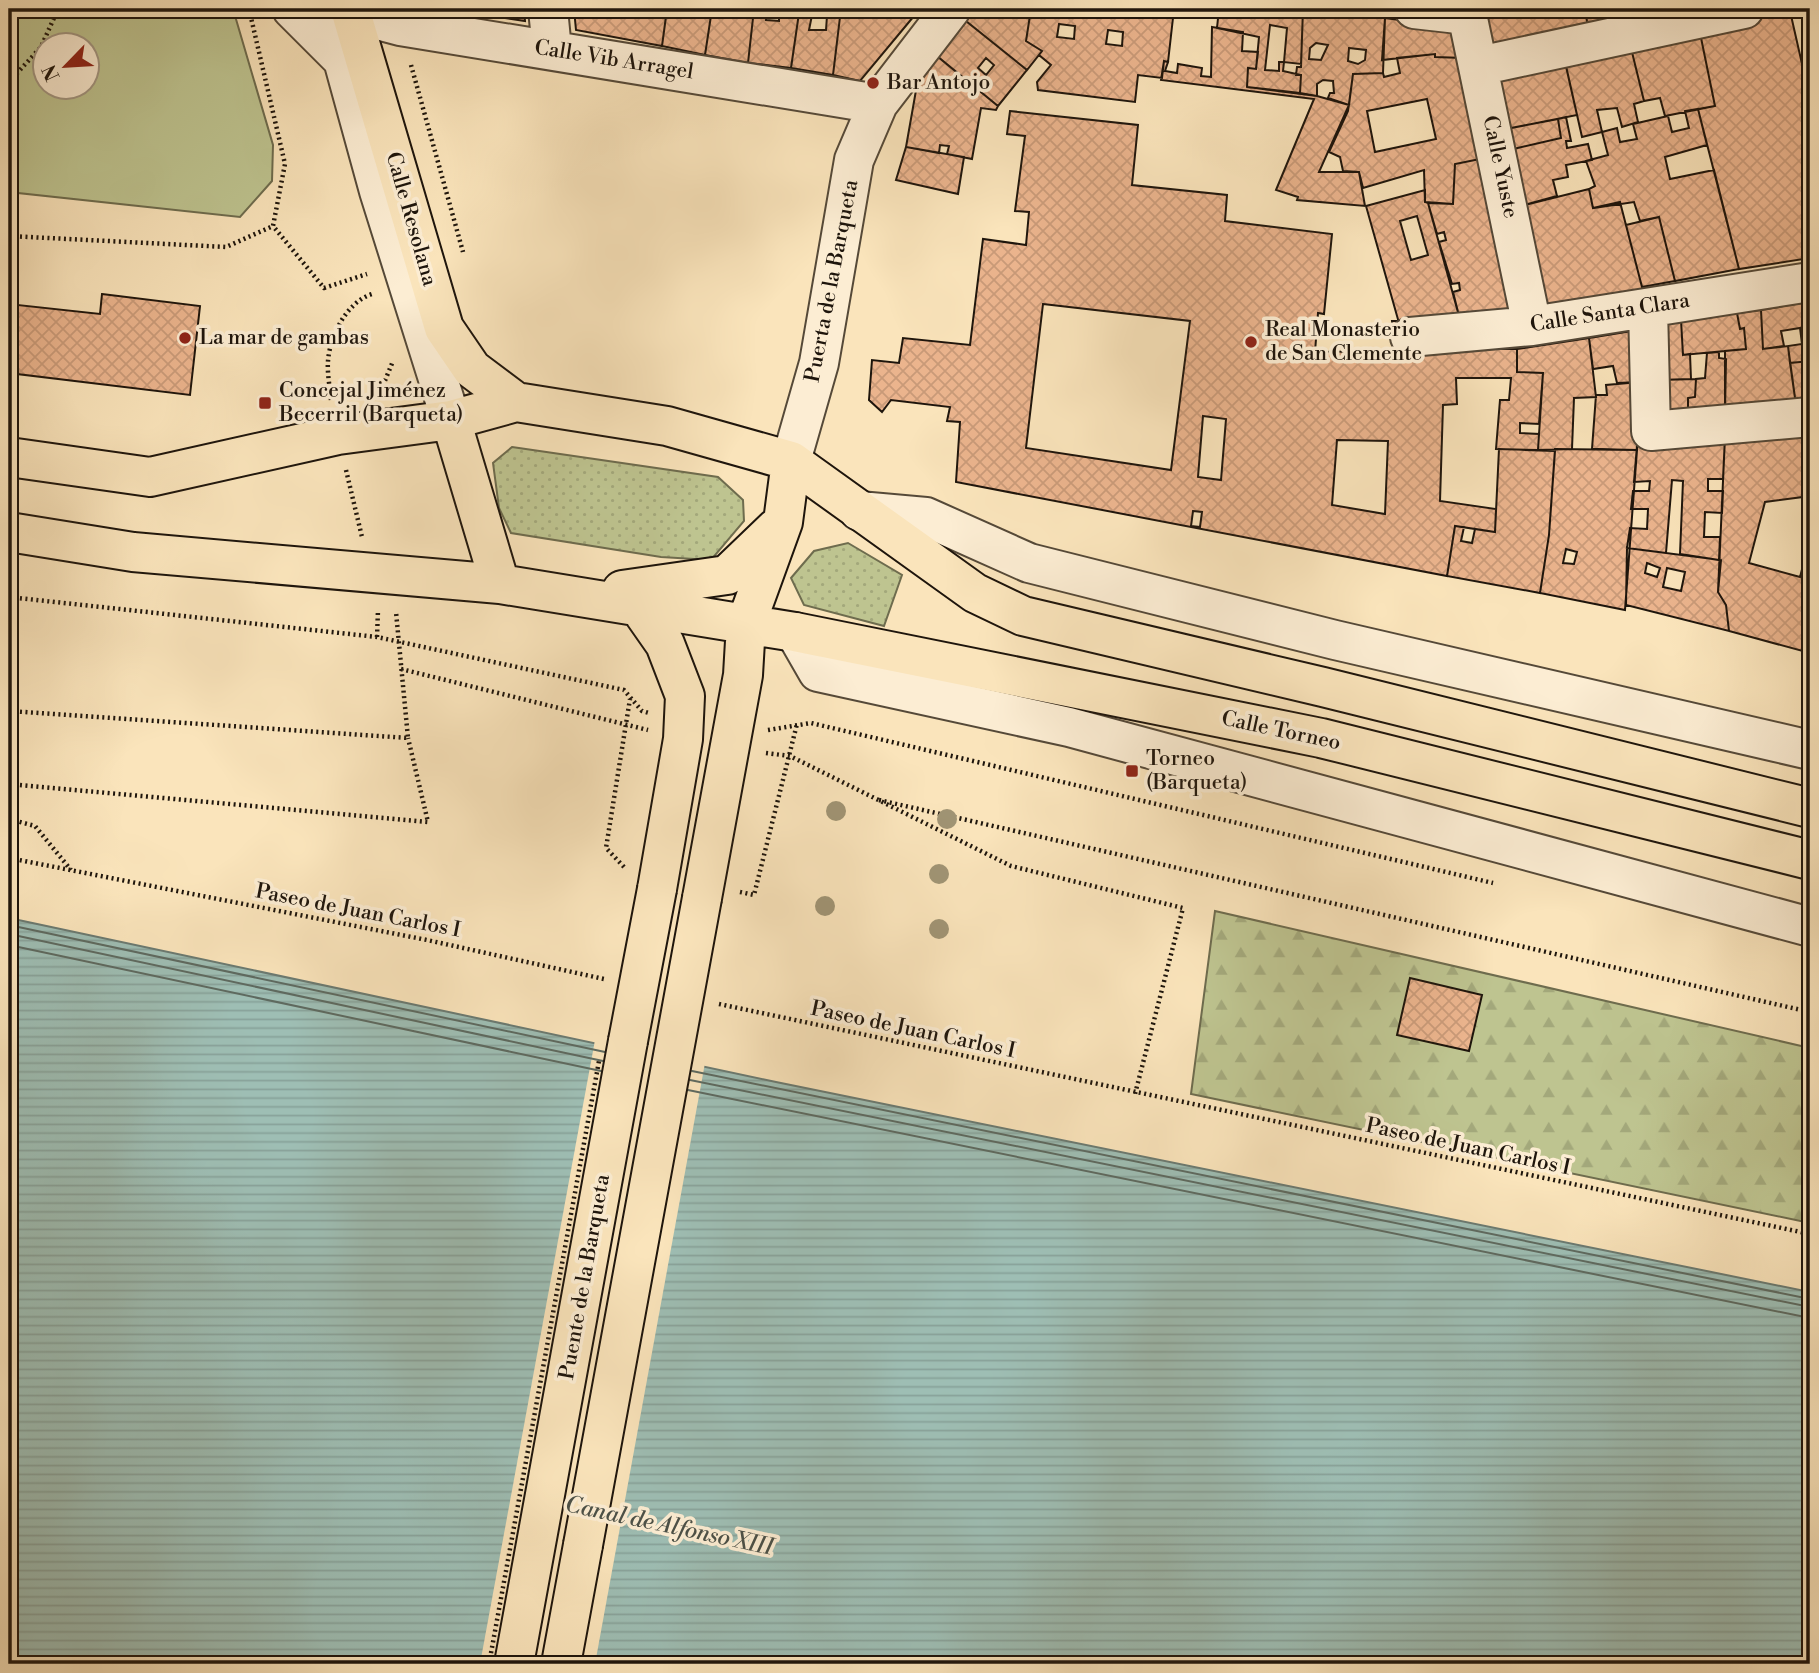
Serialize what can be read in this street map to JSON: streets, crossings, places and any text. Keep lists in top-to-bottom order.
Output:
{
  "streets": {
    "main road": ["Calle Resolana", "Calle Torneo", "Puente de la Barqueta"],
    "street": [
      "Calle Vib Arragel",
      "Calle Yuste",
      "Puerta de la Barqueta",
      "Calle Santa Clara"
    ],
    "path": ["Paseo de Juan Carlos I"]
  },
  "crossings": [
    ["Calle Vib Arragel", "Calle Resolana"],
    ["Calle Vib Arragel", "Puerta de la Barqueta"],
    ["Calle Yuste", "Calle Santa Clara"],
    ["Calle Torneo", "Puente de la Barqueta"]
  ],
  "water": ["Canal de Alfonso XIII"],
  "places": {
    "other": ["Bar Antojo", "La mar de gambas", "Real Monasterio de San Clemente"],
    "transit": ["Concejal Jiménez Becerril (Barqueta)", "Torneo (Barqueta)"]
  },
  "north": "bottom left"
}
